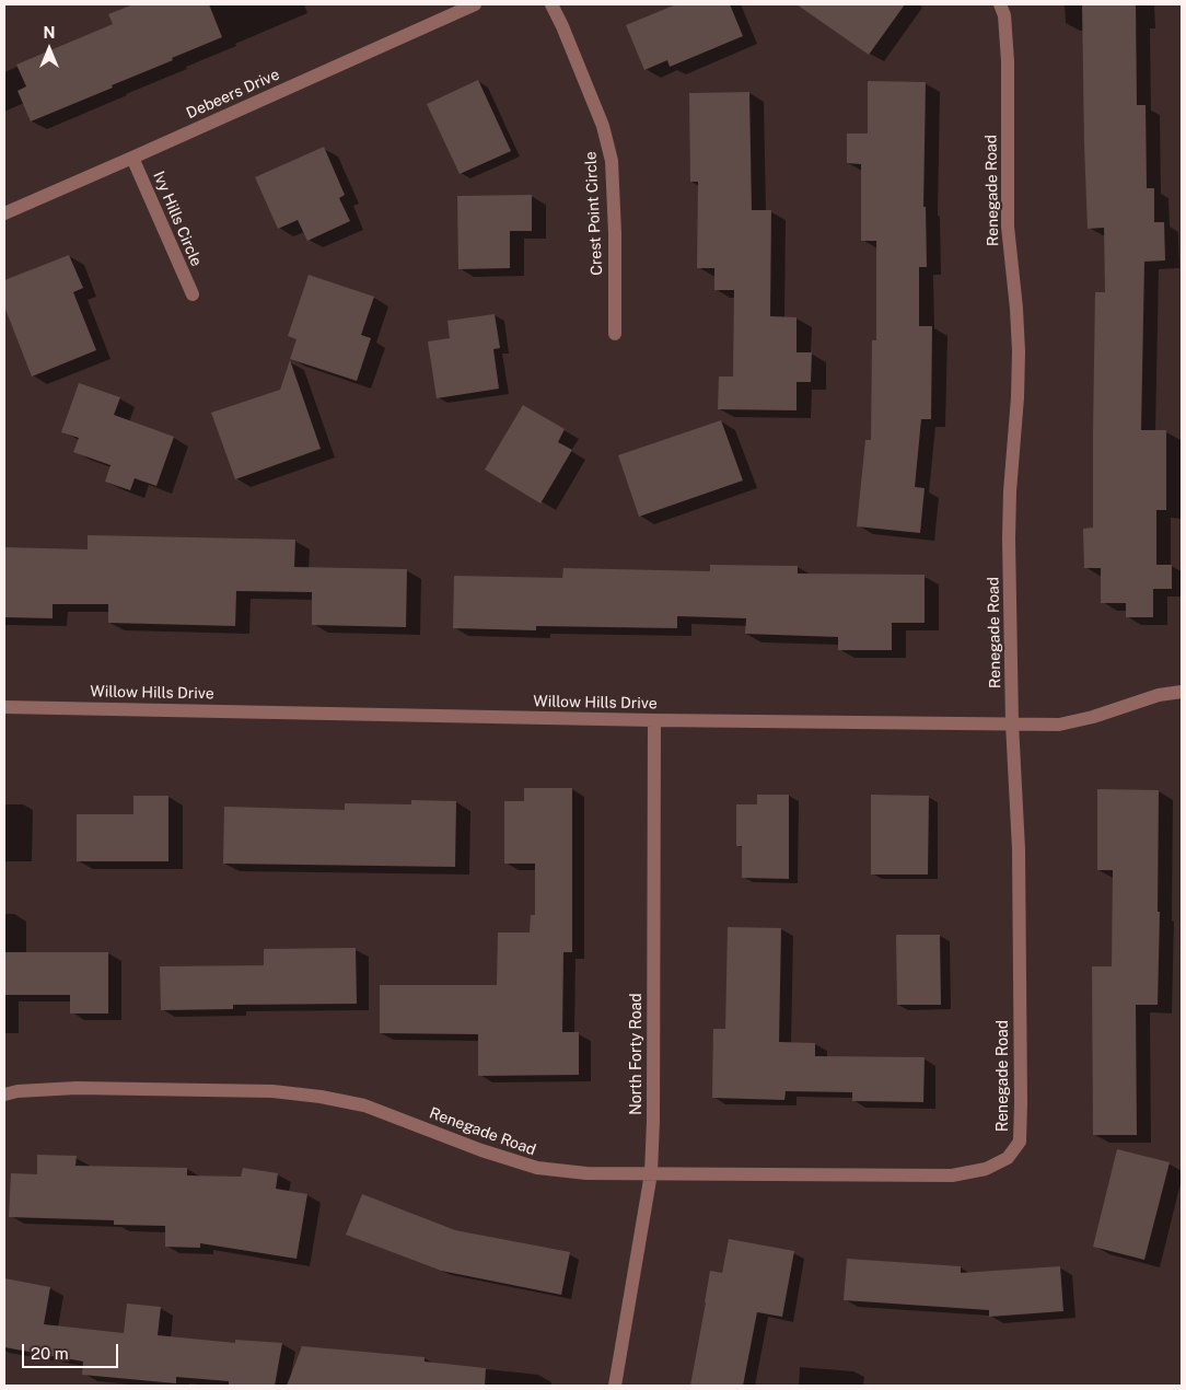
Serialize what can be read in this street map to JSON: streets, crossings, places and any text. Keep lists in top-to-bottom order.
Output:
{
  "streets": {
    "street": [
      "Debeers Drive",
      "Renegade Road",
      "Crest Point Circle",
      "Ivy Hills Circle",
      "Willow Hills Drive",
      "North Forty Road"
    ]
  },
  "crossings": [
    ["Debeers Drive", "Ivy Hills Circle"],
    ["Renegade Road", "Willow Hills Drive"],
    ["Renegade Road", "North Forty Road"],
    ["Willow Hills Drive", "North Forty Road"]
  ],
  "scale_bar": "20 m",
  "north": "top"
}
